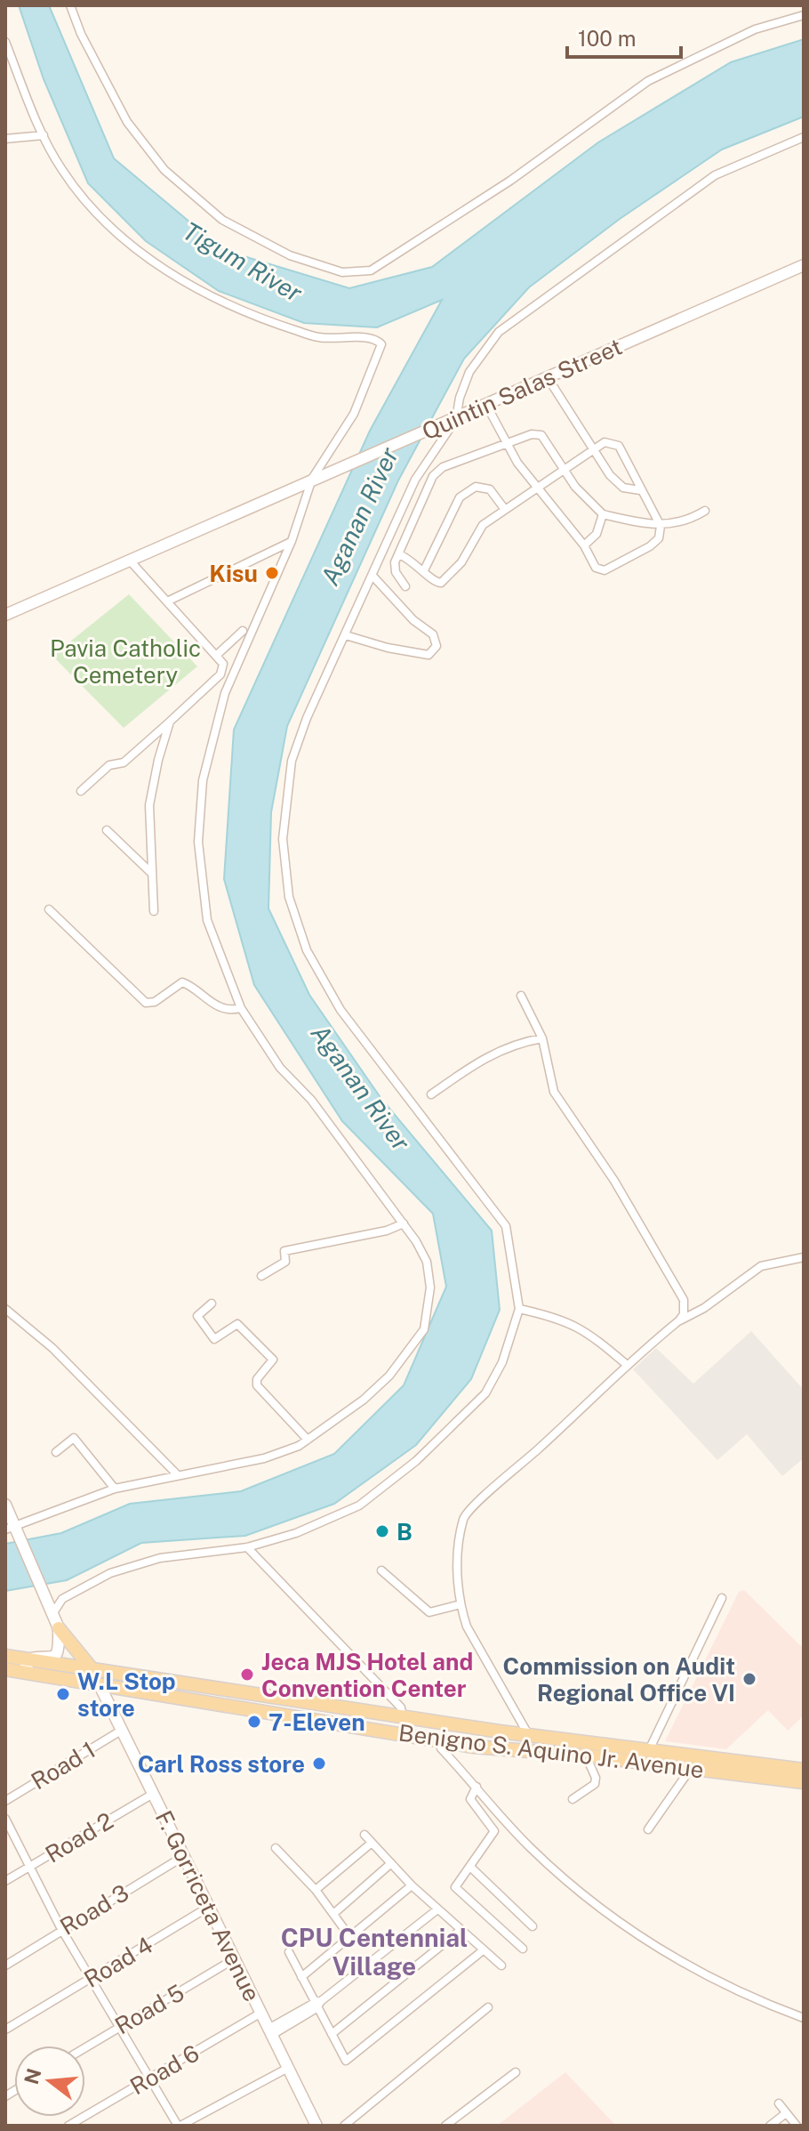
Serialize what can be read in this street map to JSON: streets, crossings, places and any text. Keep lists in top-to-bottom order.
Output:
{
  "streets": {
    "main road": ["Quintin Salas Street", "Benigno S. Aquino Jr. Avenue", "F. Gorriceta Avenue"],
    "street": [
      "Road 1",
      "Road 2",
      "Road 3",
      "Road 4",
      "Road 5",
      "Road 6"
    ]
  },
  "crossings": [
    ["Benigno S. Aquino Jr. Avenue", "F. Gorriceta Avenue"],
    ["Road 1", "F. Gorriceta Avenue"],
    ["Road 2", "F. Gorriceta Avenue"],
    ["F. Gorriceta Avenue", "Road 3"],
    ["F. Gorriceta Avenue", "Road 4"],
    ["F. Gorriceta Avenue", "Road 5"],
    ["F. Gorriceta Avenue", "Road 6"]
  ],
  "districts": ["CPU Centennial Village"],
  "water": ["Tigum River", "Aganan River"],
  "parks": ["Pavia Catholic Cemetery"],
  "places": [
    "Kisu",
    "B",
    "Jeca MJS Hotel and Convention Center",
    "Commission on Audit Regional Office VI",
    "W.L Stop store",
    "7-Eleven",
    "Carl Ross store"
  ],
  "scale_bar": "100 m",
  "north": "left"
}
